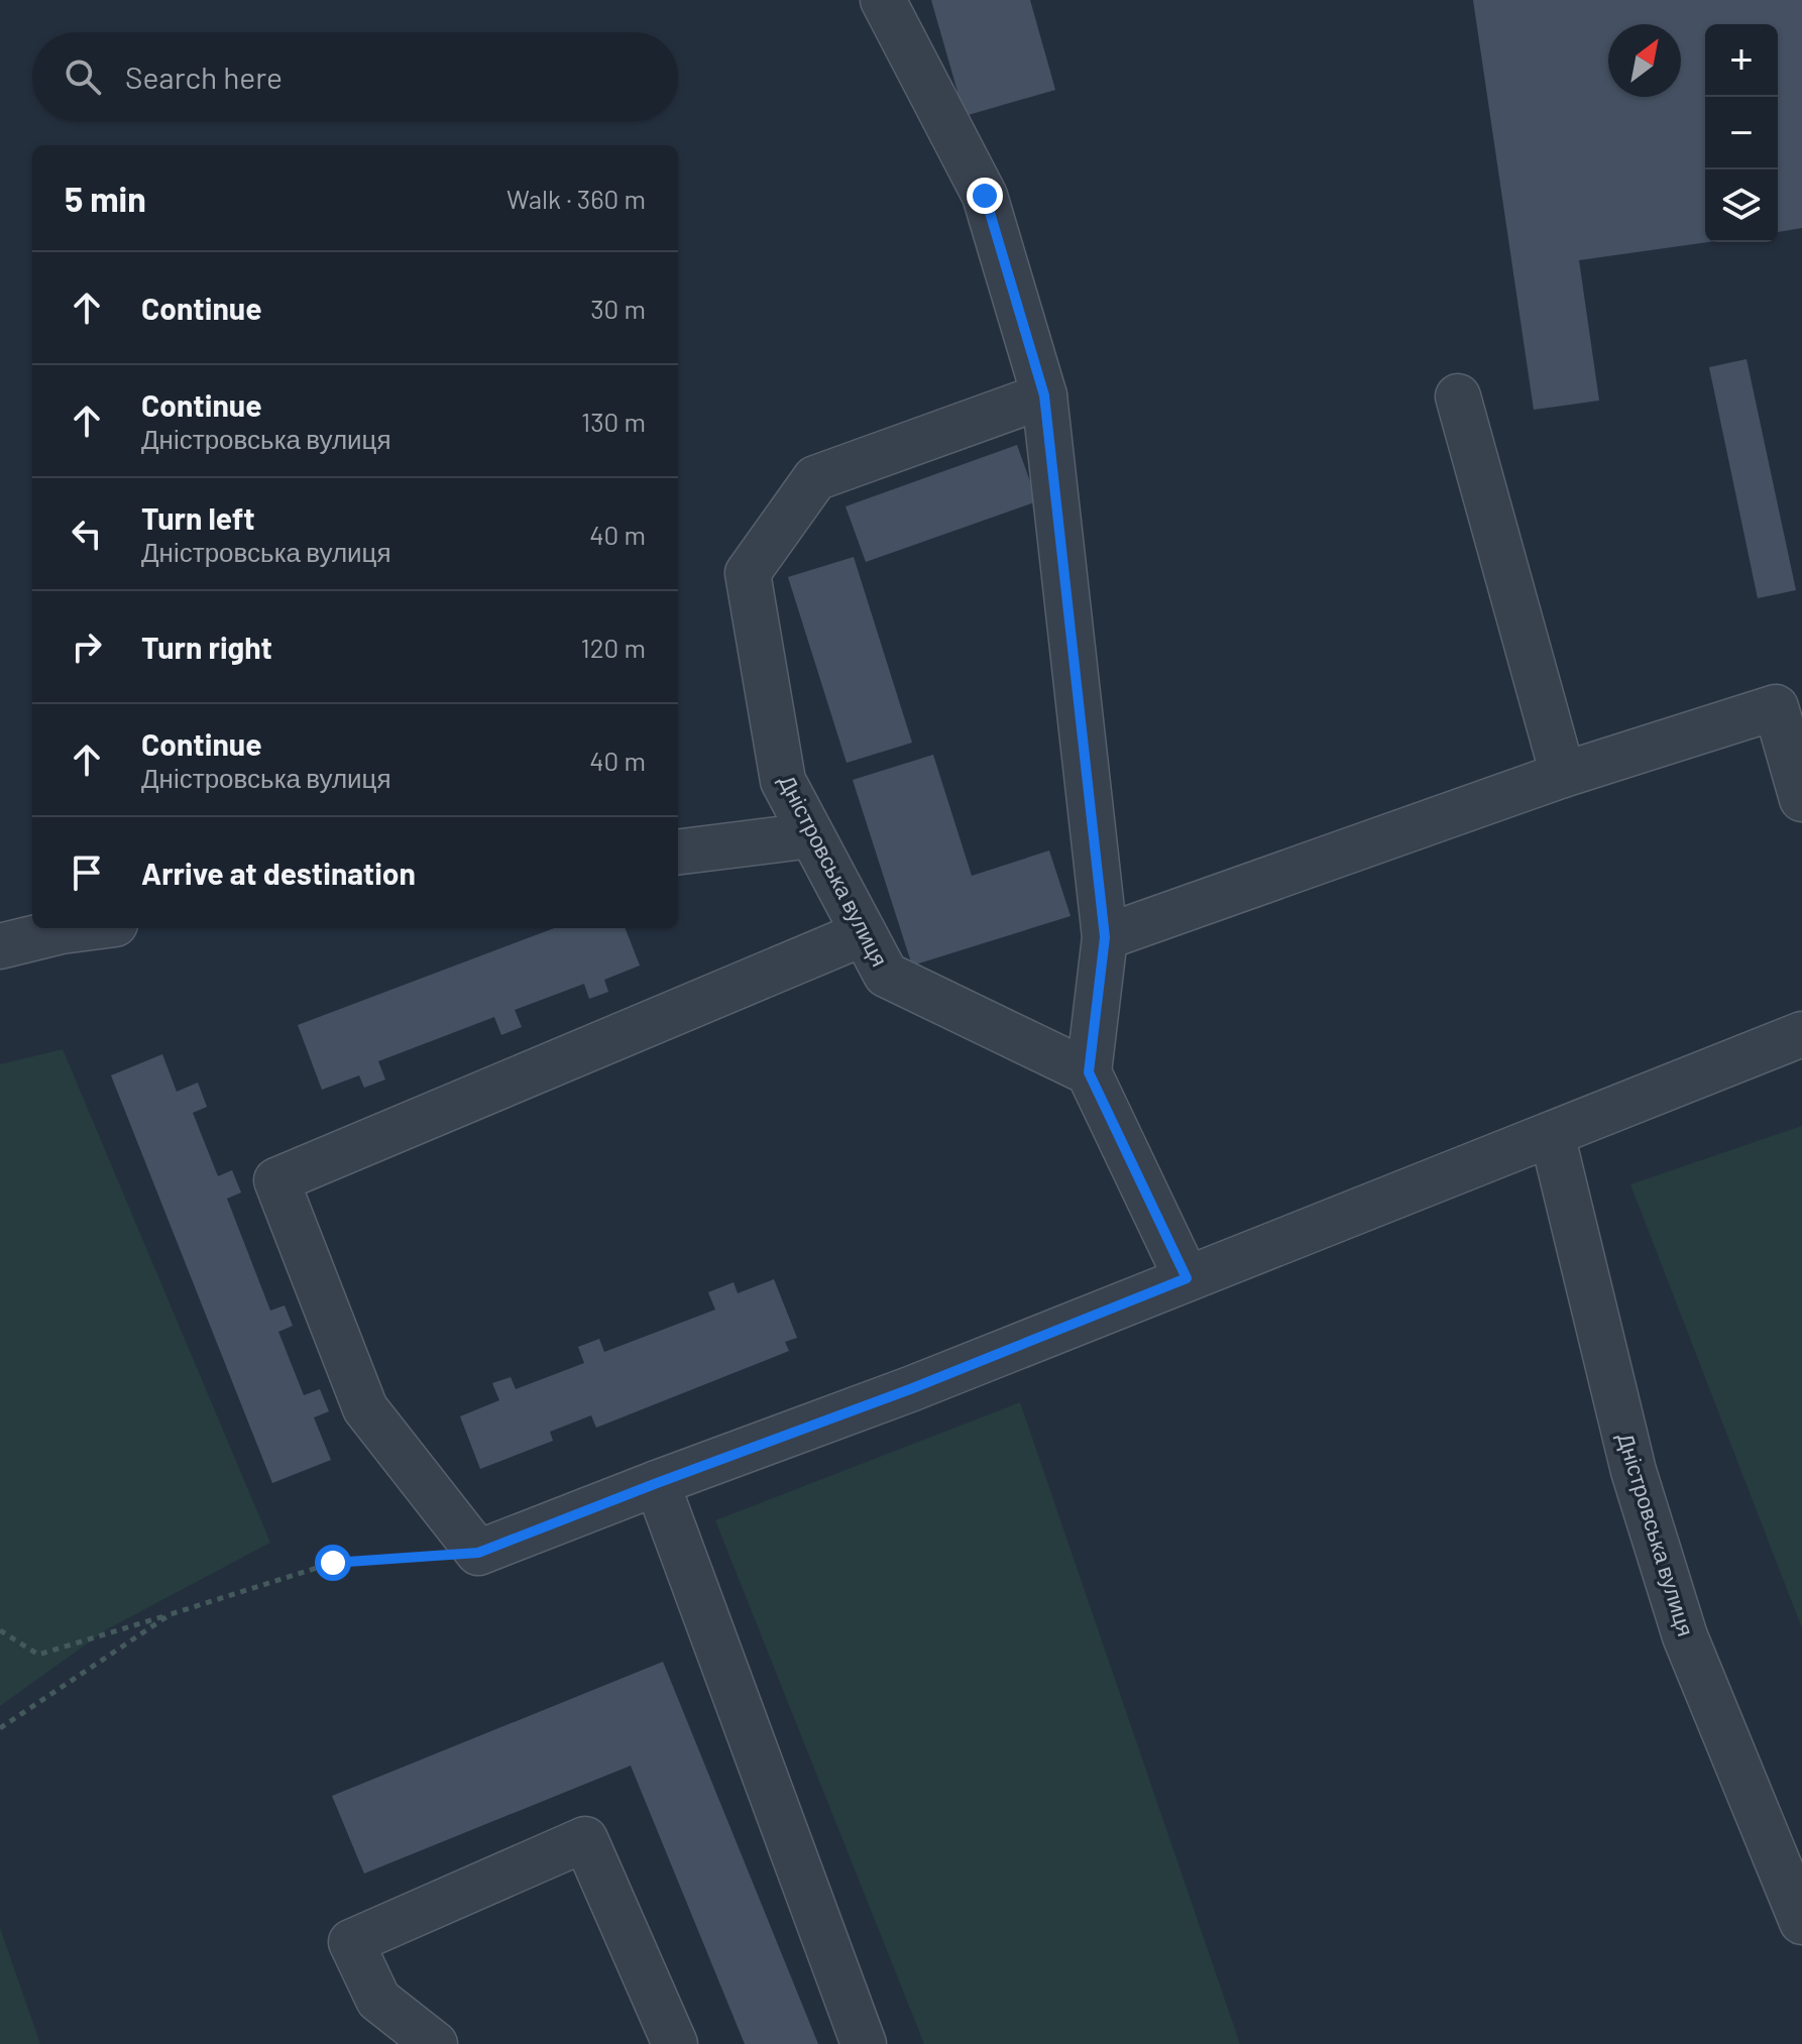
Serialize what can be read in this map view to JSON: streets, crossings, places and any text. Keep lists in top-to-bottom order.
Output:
{
  "streets": {
    "street": ["Дністровська вулиця"]
  },
  "north": "top right",
  "page": {
    "map_buttons": ["+", "−"],
    "search": "Search here",
    "heading": ["5 min", "Walk · 360 m"],
    "list": [
      ["Continue", "30 m"],
      ["Continue", "Дністровська вулиця", "130 m"],
      ["Turn left", "Дністровська вулиця", "40 m"],
      ["Turn right", "120 m"],
      ["Continue", "Дністровська вулиця", "40 m"],
      "Arrive at destination"
    ]
  }
}
